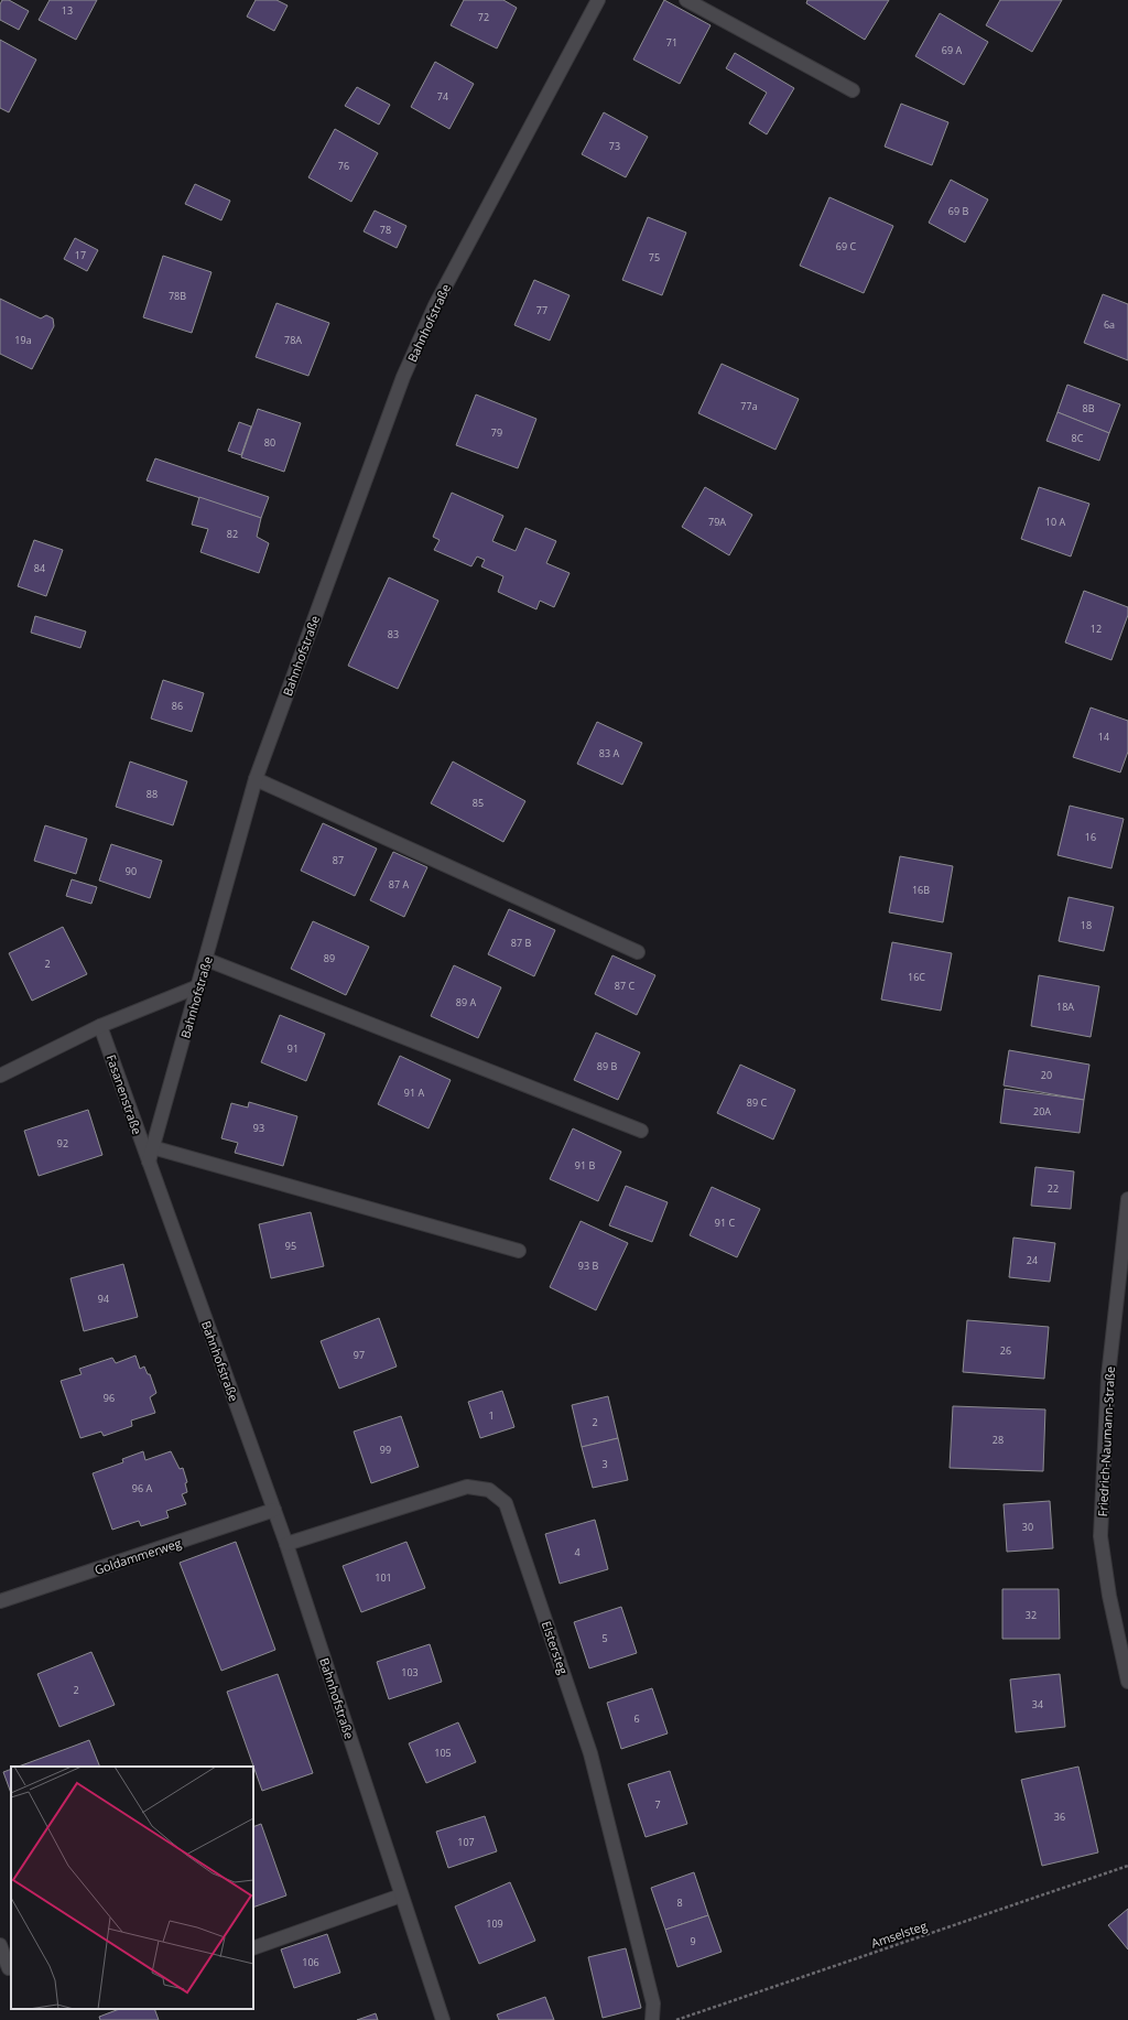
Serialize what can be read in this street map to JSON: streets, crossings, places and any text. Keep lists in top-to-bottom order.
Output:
{
  "streets": {
    "street": [
      "Bahnhofstraße",
      "Fasanenstraße",
      "Friedrich-Naumann-Straße",
      "Goldammerweg",
      "Elstersteg"
    ],
    "path": ["Amselsteg"]
  },
  "crossings": [
    ["Bahnhofstraße", "Fasanenstraße"],
    ["Bahnhofstraße", "Goldammerweg"],
    ["Bahnhofstraße", "Elstersteg"]
  ],
  "house_numbers": [
    "13",
    "72",
    "71",
    "69 A",
    "74",
    "73",
    "76",
    "69 B",
    "78",
    "69 C",
    "17",
    "75",
    "78B",
    "77",
    "6a",
    "19a",
    "78A",
    "77a",
    "8B",
    "79",
    "8C",
    "80",
    "79A",
    "10 A",
    "82",
    "84",
    "12",
    "83",
    "86",
    "14",
    "83 A",
    "88",
    "85",
    "16",
    "87",
    "90",
    "87 A",
    "16B",
    "18",
    "87 B",
    "89",
    "2",
    "16C",
    "87 C",
    "89 A",
    "18A",
    "91",
    "89 B",
    "20",
    "91 A",
    "89 C",
    "20A",
    "93",
    "92",
    "91 B",
    "22",
    "91 C",
    "95",
    "24",
    "93 B",
    "94",
    "26",
    "97",
    "96",
    "1",
    "2",
    "28",
    "99",
    "3",
    "96 A",
    "30",
    "4",
    "101",
    "32",
    "5",
    "103",
    "2",
    "34",
    "6",
    "105",
    "7",
    "36",
    "107",
    "8",
    "109",
    "9",
    "106"
  ]
}
